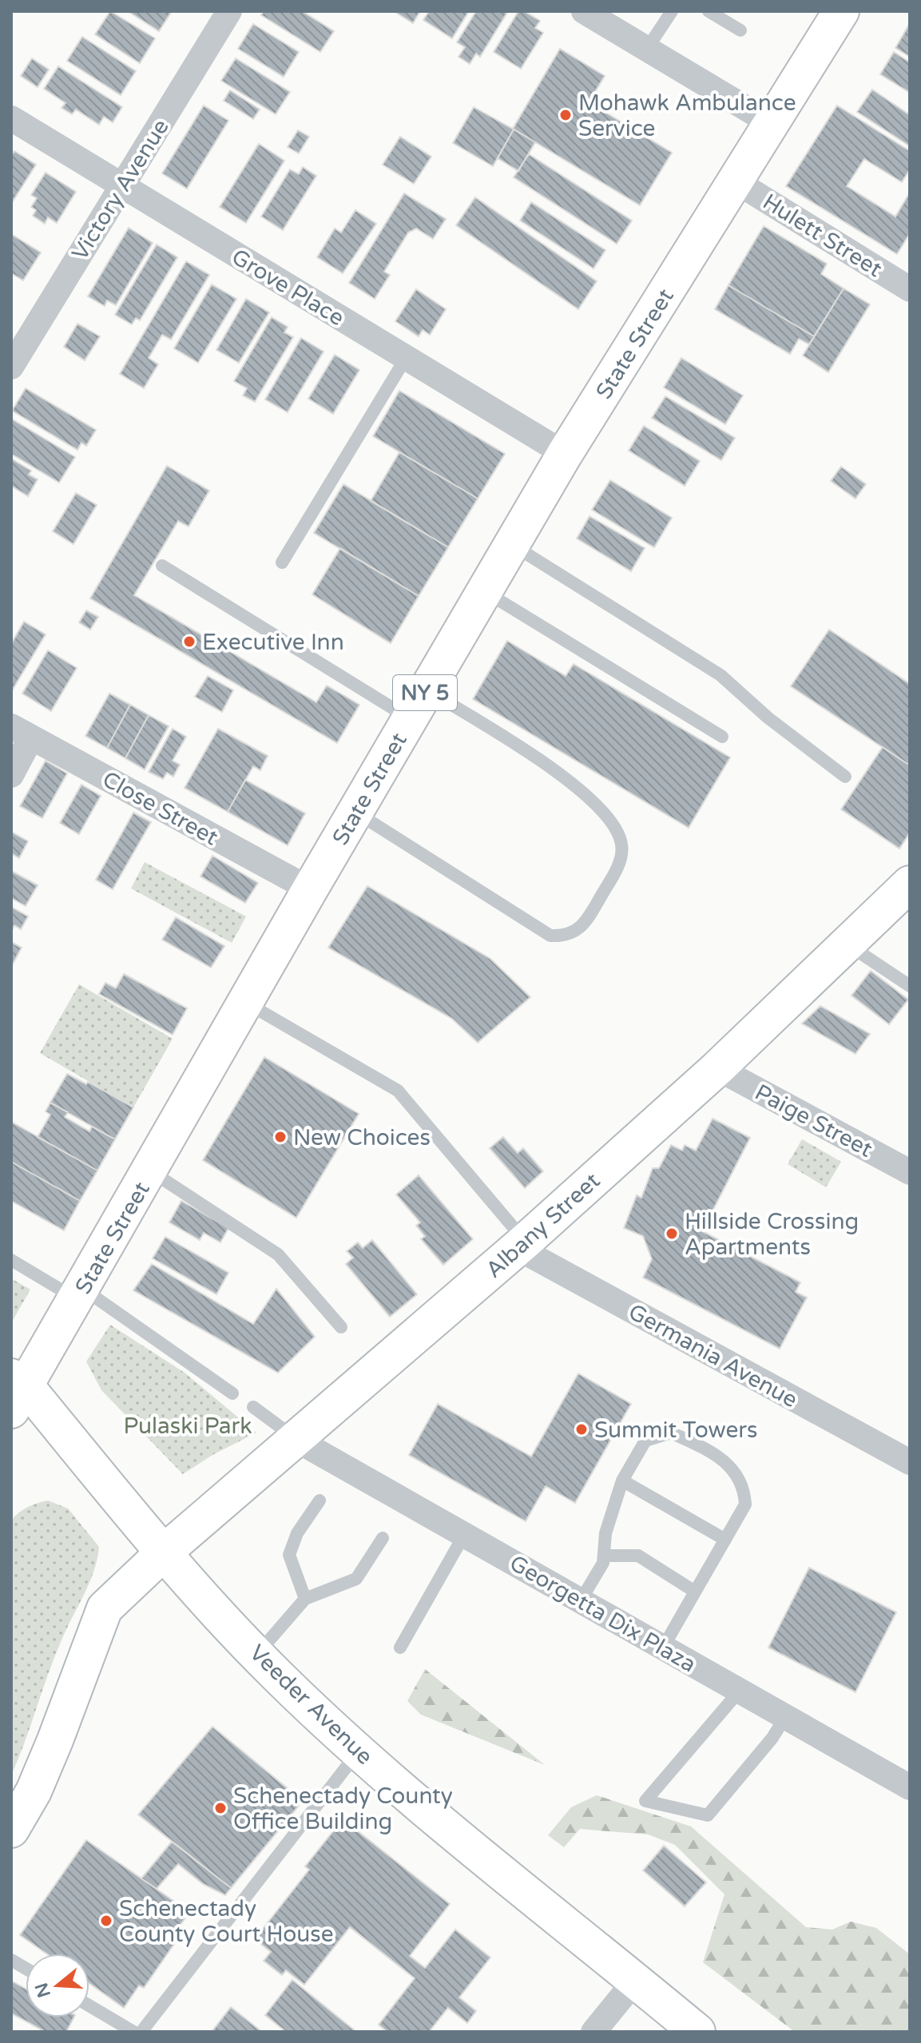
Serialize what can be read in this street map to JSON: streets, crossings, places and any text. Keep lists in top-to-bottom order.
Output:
{
  "streets": {
    "street": [
      "Victory Avenue",
      "Hulett Street",
      "Grove Place",
      "State Street",
      "NY 5",
      "Close Street",
      "Paige Street",
      "Albany Street",
      "Germania Avenue",
      "Georgetta Dix Plaza",
      "Veeder Avenue"
    ]
  },
  "crossings": [
    ["Victory Avenue", "Grove Place"],
    ["Hulett Street", "State Street"],
    ["Grove Place", "State Street"],
    ["State Street", "Close Street"],
    ["State Street", "Veeder Avenue"],
    ["Paige Street", "Albany Street"],
    ["Albany Street", "Germania Avenue"],
    ["Albany Street", "Georgetta Dix Plaza"],
    ["Albany Street", "Veeder Avenue"]
  ],
  "parks": ["Pulaski Park"],
  "places": [
    "Mohawk Ambulance Service",
    "Executive Inn",
    "New Choices",
    "Hillside Crossing Apartments",
    "Summit Towers",
    "Schenectady County Office Building",
    "Schenectady County Court House"
  ],
  "north": "left"
}
